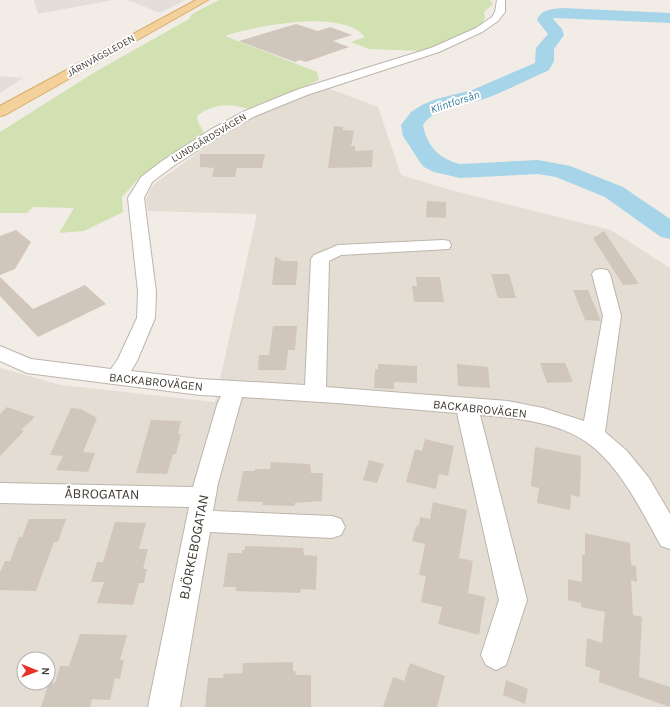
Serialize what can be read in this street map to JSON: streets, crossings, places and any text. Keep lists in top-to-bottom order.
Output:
{
  "streets": {
    "main road": ["JÄRNVÄGSLEDEN"],
    "street": [
      "LUNDGÄRDSVÄGEN",
      "BACKABROVÄGEN",
      "ÅBROGATAN",
      "BJÖRKEBOGATAN"
    ]
  },
  "crossings": [
    ["LUNDGÄRDSVÄGEN", "BACKABROVÄGEN"],
    ["BACKABROVÄGEN", "BJÖRKEBOGATAN"],
    ["ÅBROGATAN", "BJÖRKEBOGATAN"]
  ],
  "water": ["Klintforsån"],
  "north": "right"
}
